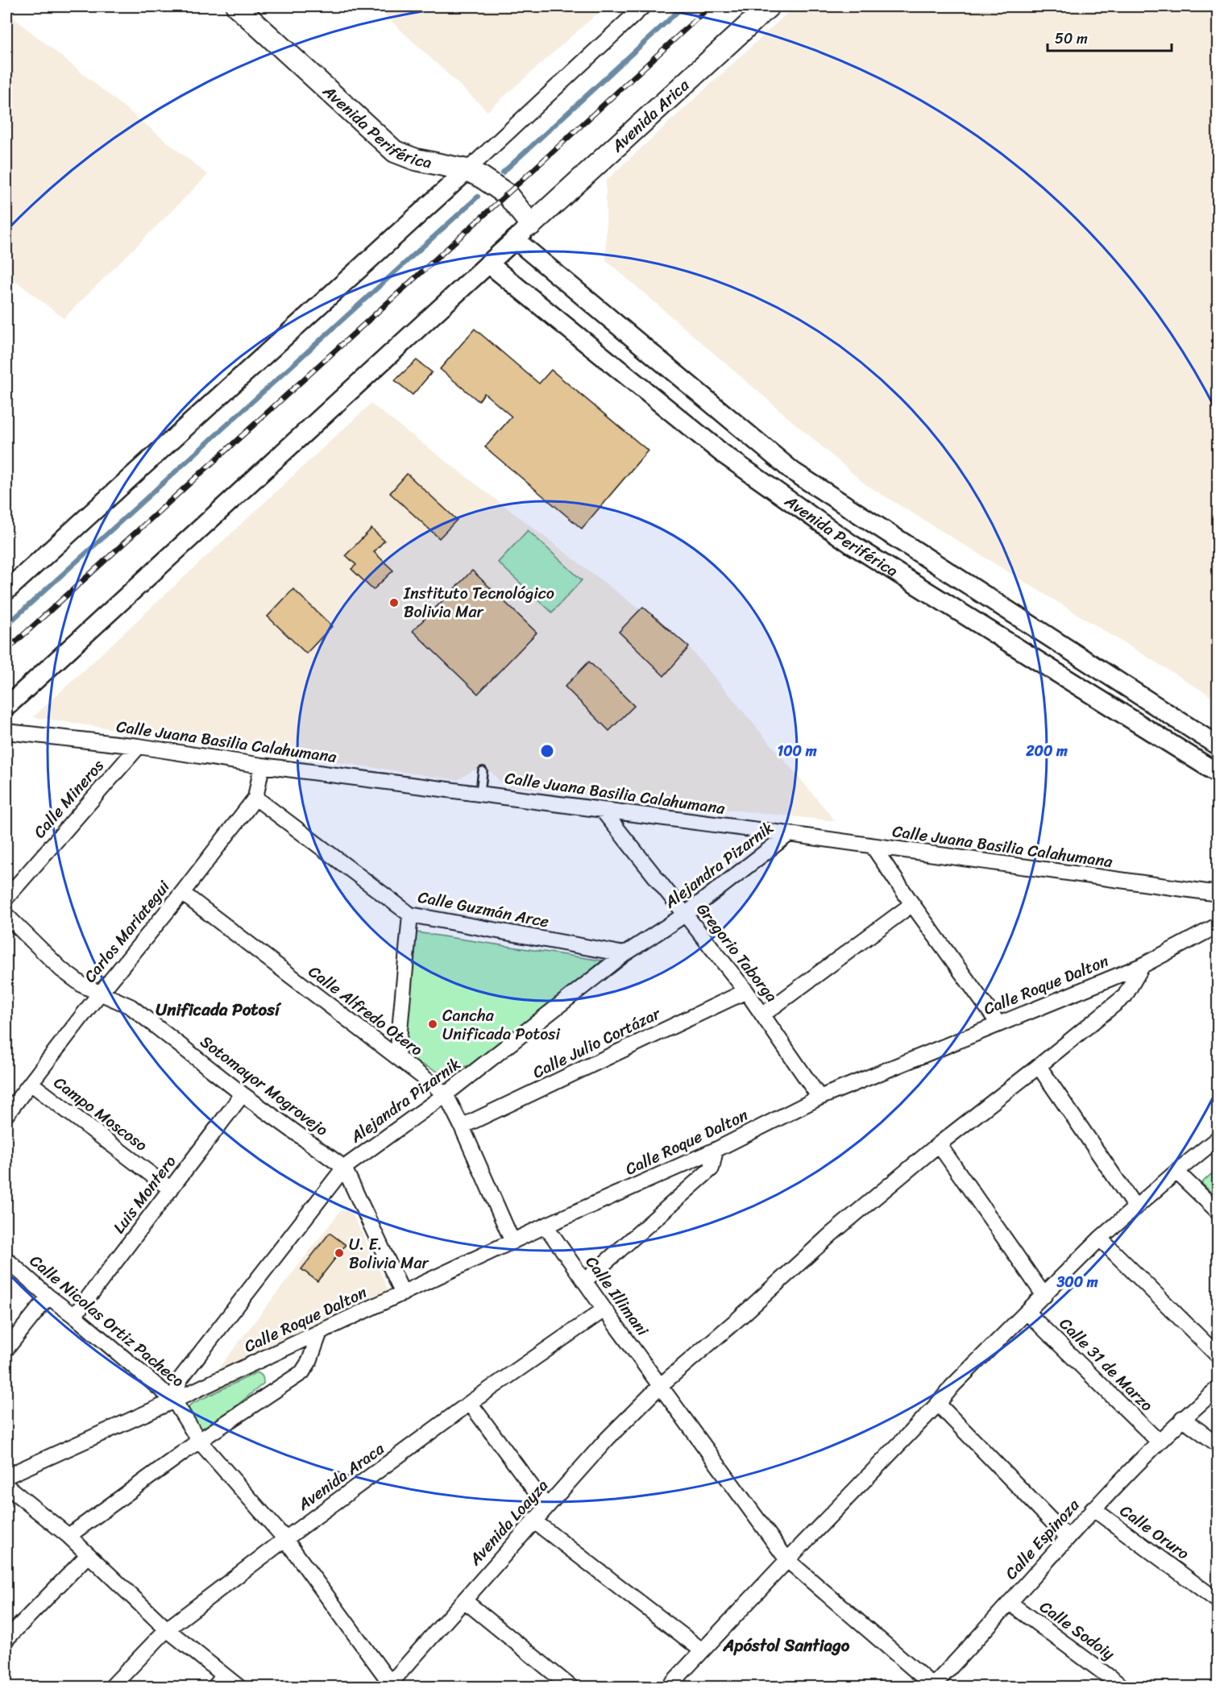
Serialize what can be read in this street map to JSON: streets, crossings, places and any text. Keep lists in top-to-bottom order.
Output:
{
  "streets": {
    "main road": ["Avenida Arica", "Avenida Periférica"],
    "street": [
      "Calle Juana Basilia Calahumana",
      "Calle Mineros",
      "Alejandra Pizarnik",
      "Calle Guzmán Arce",
      "Carlos Mariategui",
      "Gregorio Taborga",
      "Calle Roque Dalton",
      "Calle Alfredo Otero",
      "Calle Julio Cortázar",
      "Sotomayor Mogrovejo",
      "Campo Moscoso",
      "Luis Montero",
      "Calle Illimani",
      "Calle Nicolas Ortiz Pacheco",
      "Calle 31 de Marzo",
      "Avenida Araca",
      "Avenida Loayza",
      "Calle Oruro",
      "Calle Espinoza",
      "Calle Sodoiy"
    ]
  },
  "crossings": [
    ["Avenida Arica", "Avenida Periférica"],
    ["Calle Juana Basilia Calahumana", "Calle Mineros"],
    ["Calle Juana Basilia Calahumana", "Alejandra Pizarnik"],
    ["Calle Juana Basilia Calahumana", "Carlos Mariategui"],
    ["Calle Juana Basilia Calahumana", "Gregorio Taborga"],
    ["Alejandra Pizarnik", "Calle Guzmán Arce"],
    ["Alejandra Pizarnik", "Gregorio Taborga"],
    ["Alejandra Pizarnik", "Calle Roque Dalton"],
    ["Alejandra Pizarnik", "Calle Alfredo Otero"],
    ["Alejandra Pizarnik", "Sotomayor Mogrovejo"],
    ["Alejandra Pizarnik", "Calle Nicolas Ortiz Pacheco"],
    ["Calle Guzmán Arce", "Carlos Mariategui"],
    ["Carlos Mariategui", "Calle Alfredo Otero"],
    ["Carlos Mariategui", "Sotomayor Mogrovejo"],
    ["Carlos Mariategui", "Campo Moscoso"],
    ["Gregorio Taborga", "Calle Roque Dalton"],
    ["Gregorio Taborga", "Calle Julio Cortázar"],
    ["Calle Roque Dalton", "Calle Alfredo Otero"],
    ["Calle Roque Dalton", "Sotomayor Mogrovejo"],
    ["Calle Roque Dalton", "Calle Illimani"],
    ["Calle Roque Dalton", "Calle Nicolas Ortiz Pacheco"],
    ["Calle Roque Dalton", "Avenida Loayza"],
    ["Calle Alfredo Otero", "Calle Julio Cortázar"],
    ["Sotomayor Mogrovejo", "Luis Montero"],
    ["Campo Moscoso", "Luis Montero"],
    ["Luis Montero", "Calle Nicolas Ortiz Pacheco"],
    ["Calle Illimani", "Avenida Araca"],
    ["Calle Illimani", "Avenida Loayza"],
    ["Calle Illimani", "Calle Espinoza"],
    ["Calle Nicolas Ortiz Pacheco", "Avenida Araca"],
    ["Calle Nicolas Ortiz Pacheco", "Avenida Loayza"],
    ["Calle 31 de Marzo", "Calle Espinoza"],
    ["Calle Oruro", "Calle Espinoza"],
    ["Calle Espinoza", "Calle Sodoiy"]
  ],
  "districts": ["Unificada Potosí", "Apóstol Santiago"],
  "places": ["Instituto Tecnológico Bolivia Mar", "Cancha Unificada Potosi", "U. E. Bolivia Mar"],
  "scale_bar": "50 m",
  "rings": ["100 m", "200 m", "300 m"]
}
